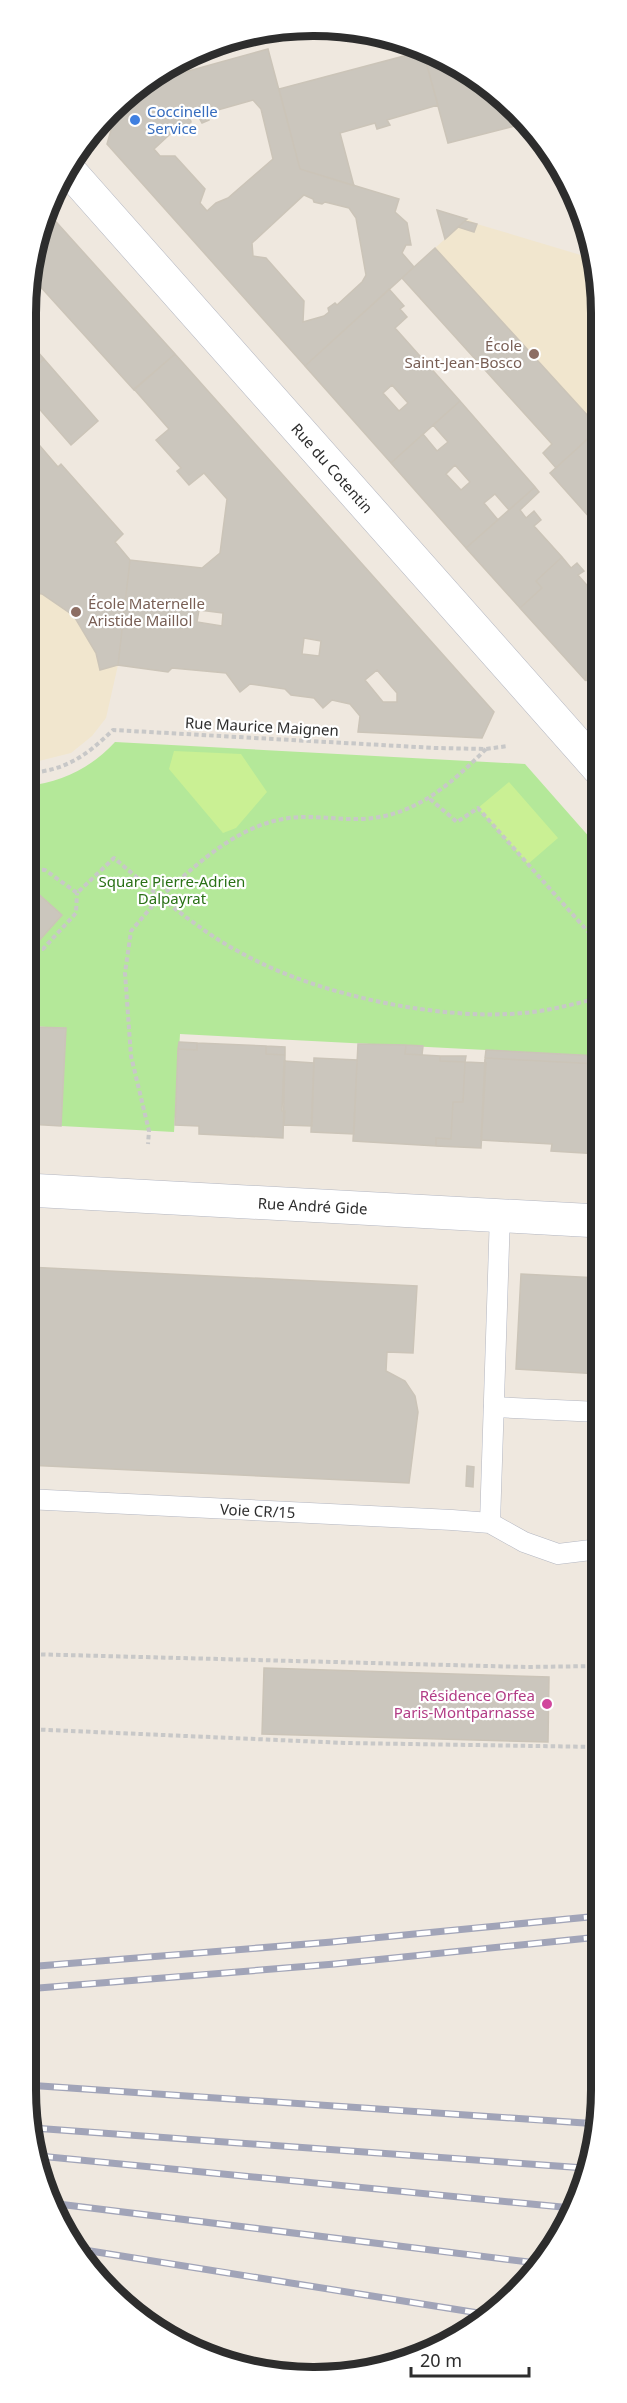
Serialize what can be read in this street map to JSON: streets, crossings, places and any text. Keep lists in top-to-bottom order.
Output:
{
  "streets": {
    "street": ["Rue du Cotentin", "Rue André Gide"],
    "lane": ["Voie CR/15"],
    "path": ["Rue Maurice Maignen"]
  },
  "parks": ["Square Pierre-Adrien Dalpayrat"],
  "places": [
    "Coccinelle Service",
    "École Saint-Jean-Bosco",
    "École Maternelle Aristide Maillol",
    "Résidence Orfea Paris-Montparnasse"
  ],
  "scale_bar": "20 m"
}
